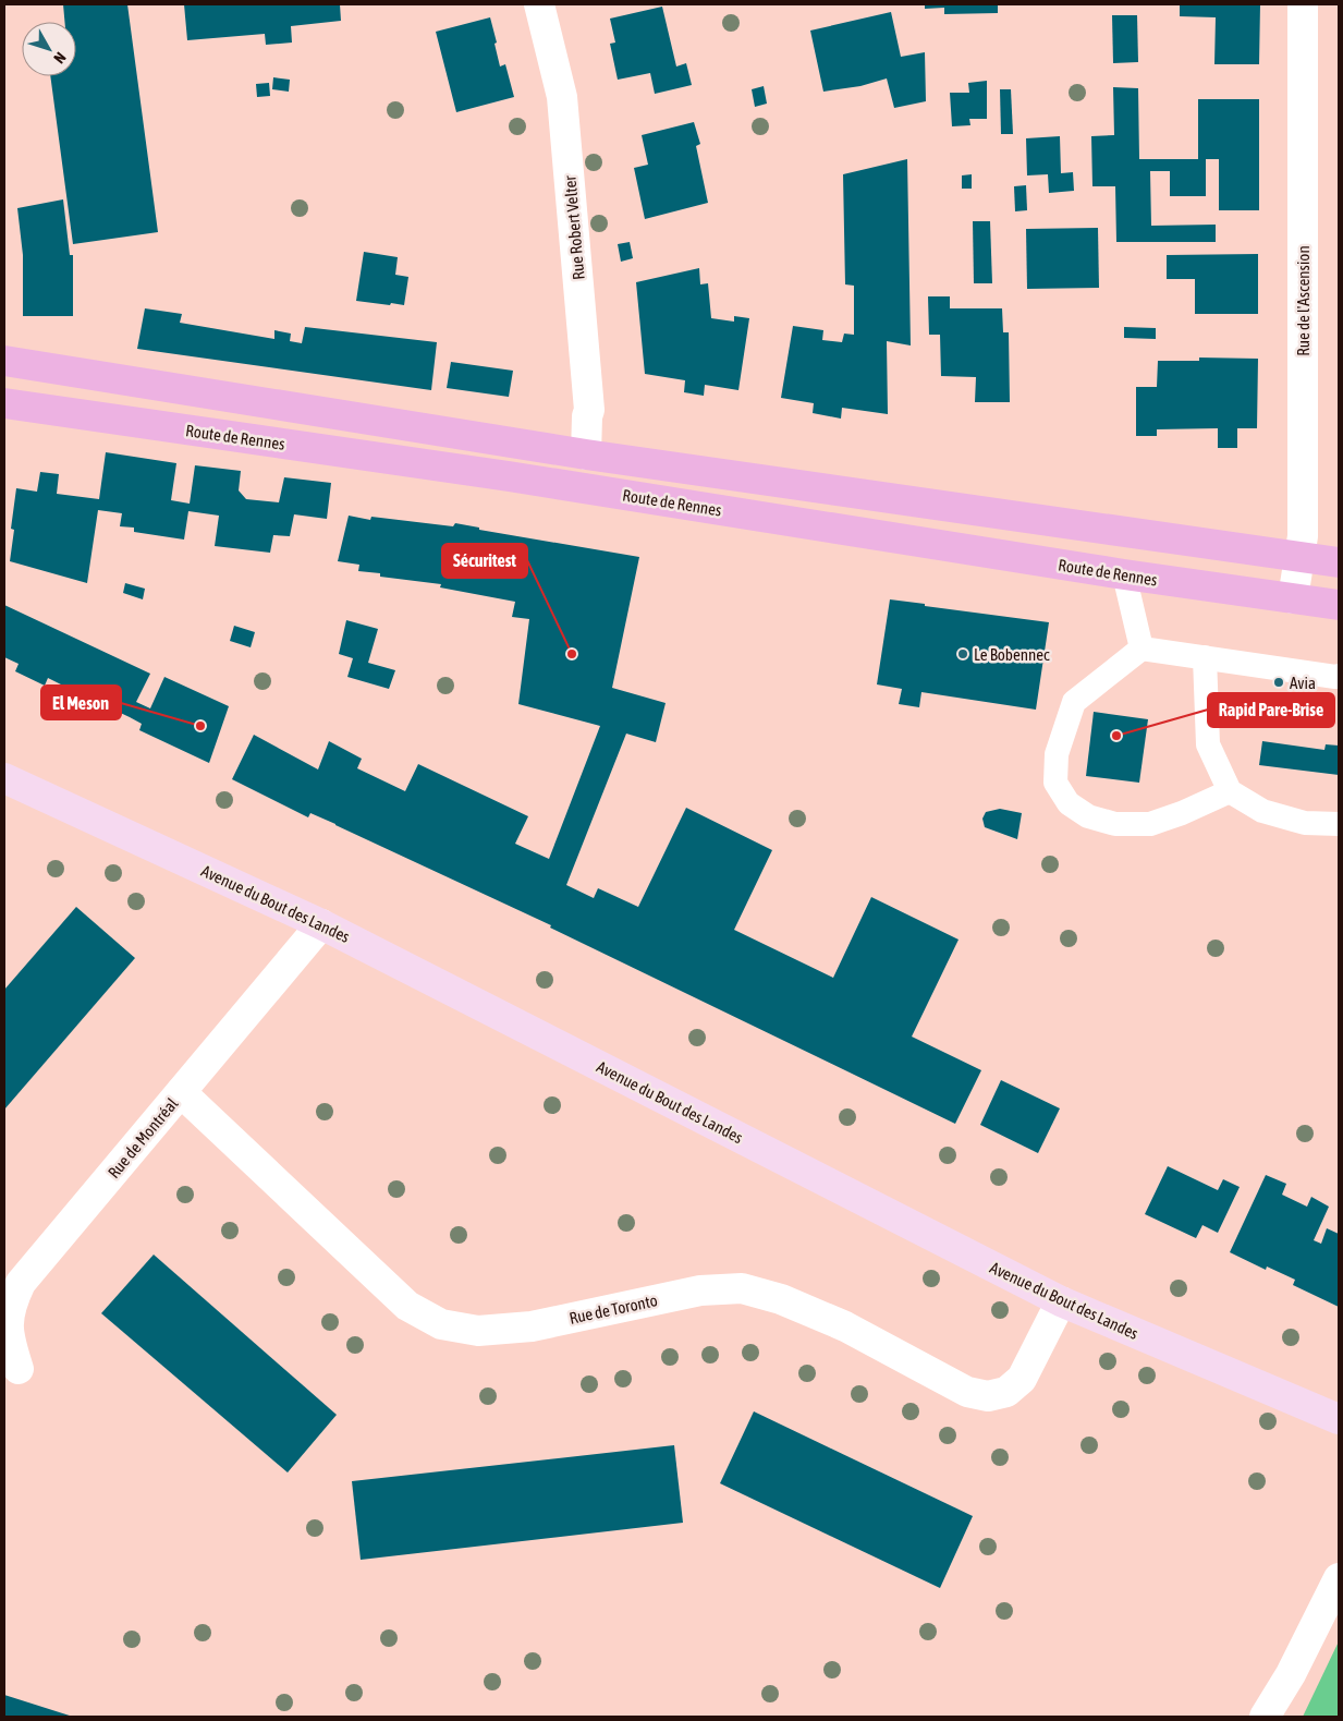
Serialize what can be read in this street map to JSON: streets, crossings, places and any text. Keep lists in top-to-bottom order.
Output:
{
  "streets": {
    "main road": ["Route de Rennes"],
    "street": [
      "Rue Robert Velter",
      "Rue de l'Ascension",
      "Avenue du Bout des Landes",
      "Rue de Montréal",
      "Rue de Toronto"
    ]
  },
  "crossings": [
    ["Rue de l'Ascension", "Route de Rennes"],
    ["Avenue du Bout des Landes", "Rue de Montréal"],
    ["Avenue du Bout des Landes", "Rue de Toronto"],
    ["Rue de Montréal", "Rue de Toronto"]
  ],
  "places": [
    "Sécuritest",
    "Le Bobennec",
    "Avia",
    "El Meson",
    "Rapid Pare-Brise"
  ],
  "north": "bottom right"
}
